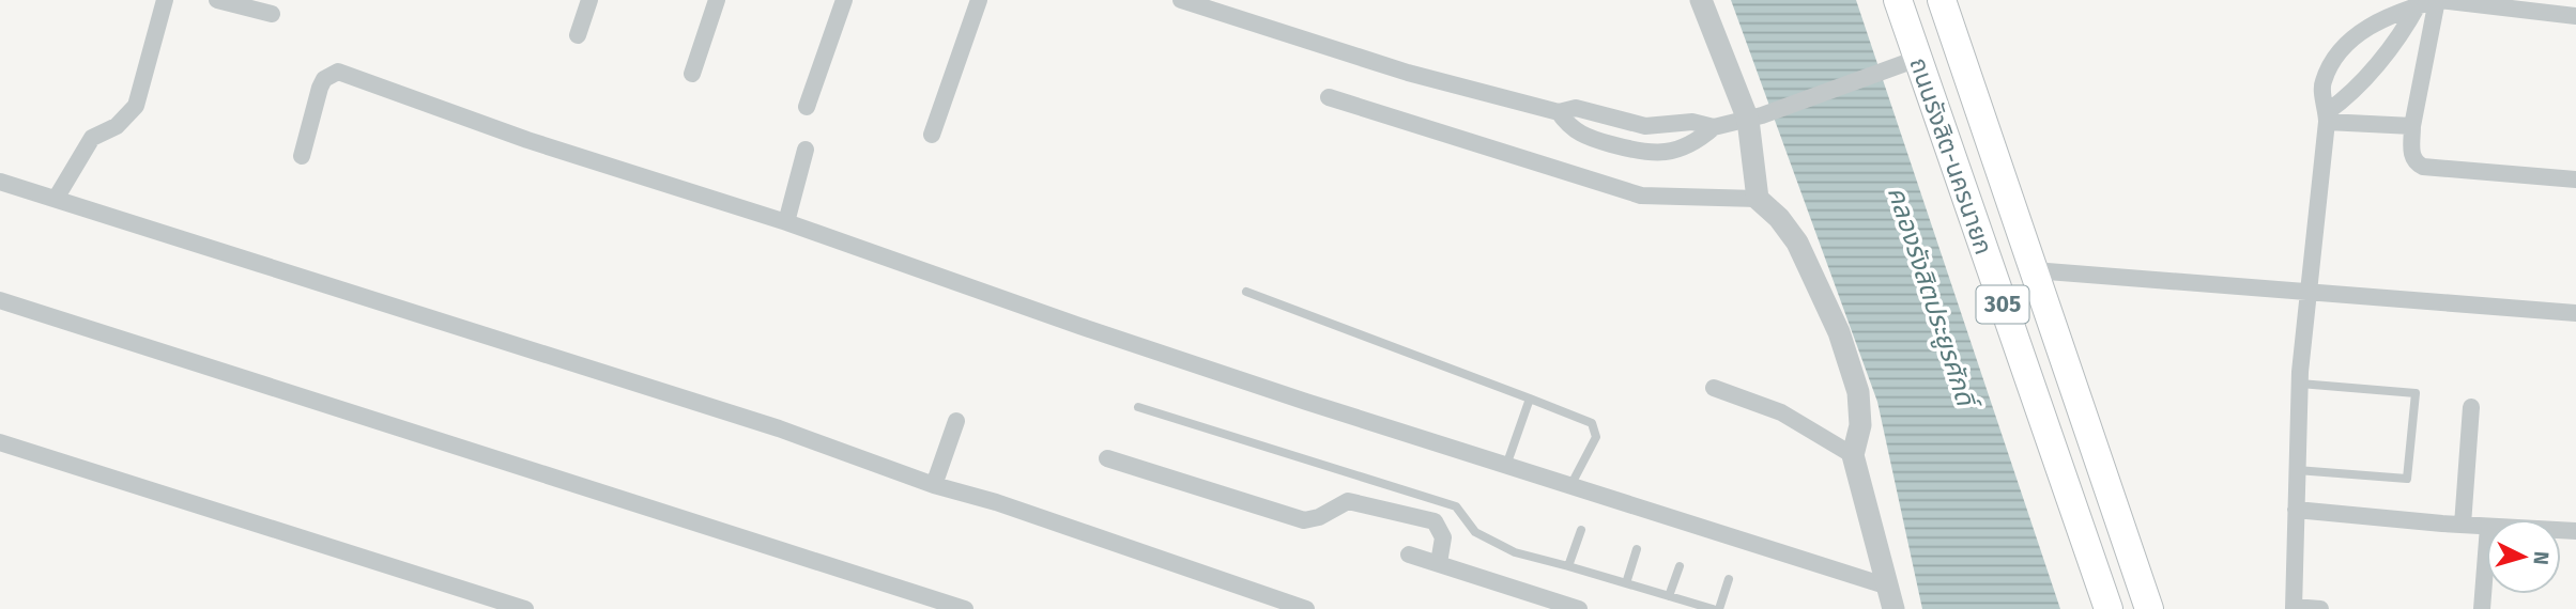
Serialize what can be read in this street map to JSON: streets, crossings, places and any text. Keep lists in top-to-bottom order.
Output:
{
  "streets": {
    "main road": ["ถนนรังสิต-นครนายก", "305"]
  },
  "water": ["คลองรังสิตประยูรศักดิ์"],
  "north": "right"
}
